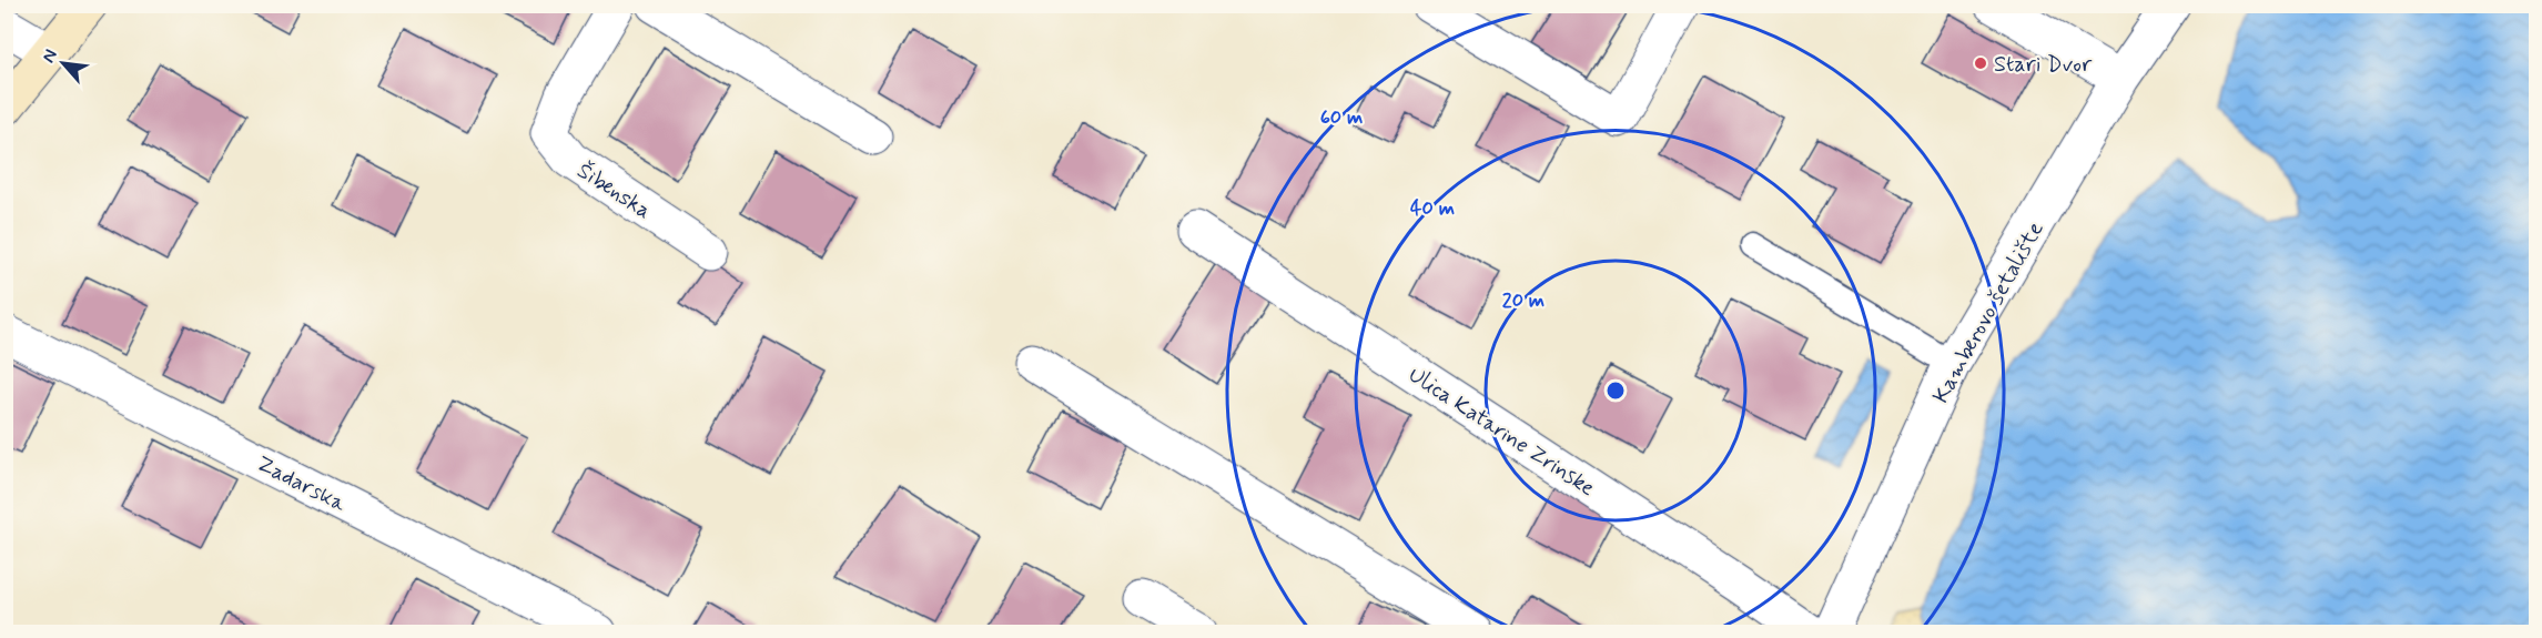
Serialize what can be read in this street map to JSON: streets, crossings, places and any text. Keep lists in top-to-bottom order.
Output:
{
  "streets": {
    "street": [
      "Šibenska",
      "Kamberovo šetalište",
      "Ulica Katarine Zrinske",
      "Zadarska"
    ]
  },
  "places": ["Stari Dvor"],
  "north": "top left",
  "rings": ["60 m", "40 m", "20 m"]
}
